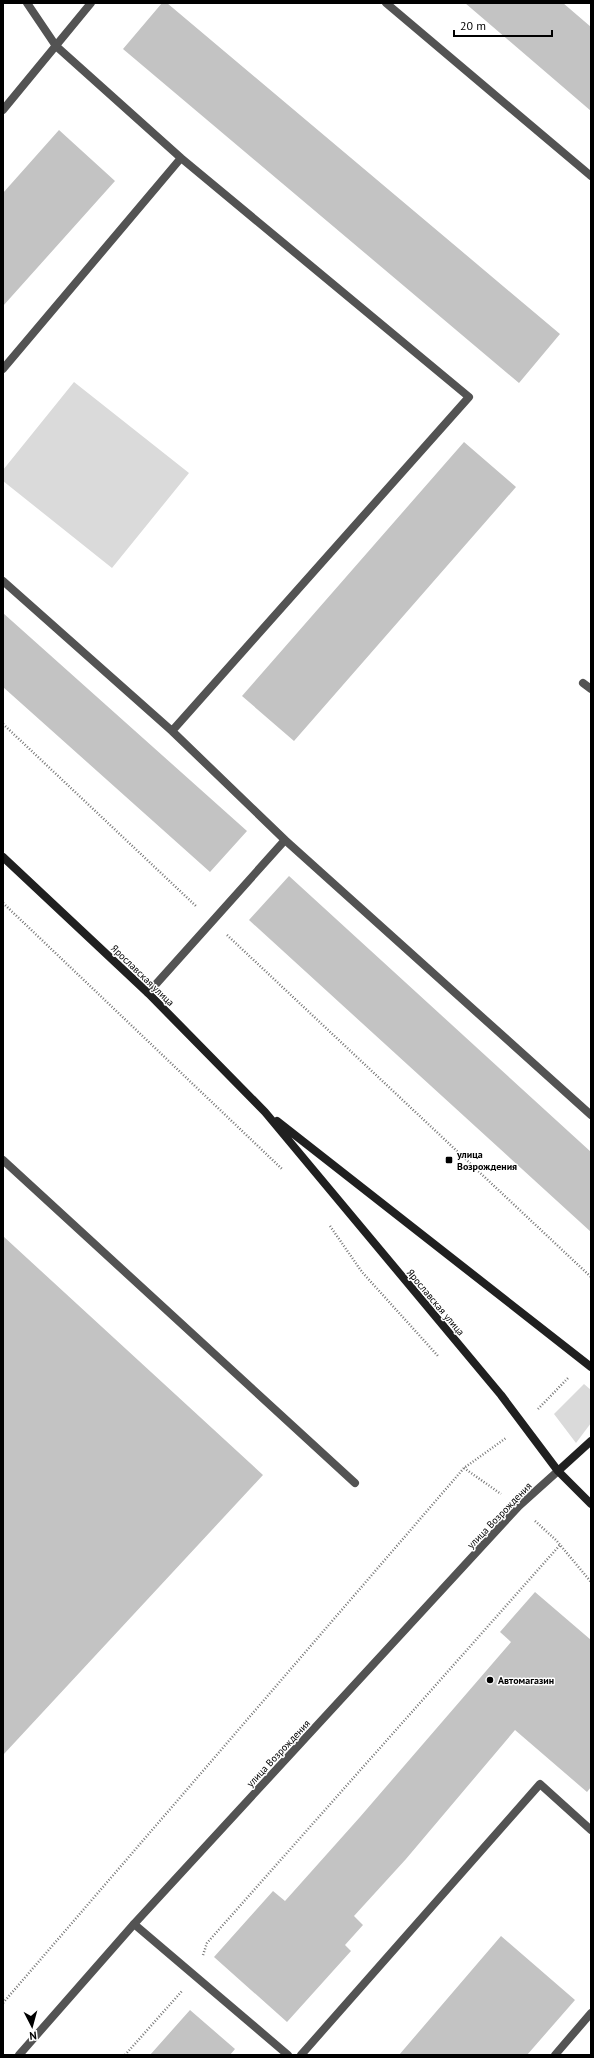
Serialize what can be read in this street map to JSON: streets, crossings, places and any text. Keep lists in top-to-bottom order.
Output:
{
  "streets": {
    "street": ["Ярославская улица", "улица Возрождения"]
  },
  "crossings": [
    ["Ярославская улица", "улица Возрождения"]
  ],
  "places": {
    "transit": ["улица Возрождения"],
    "other": ["Автомагазин"]
  },
  "scale_bar": "20 m",
  "north": "bottom"
}
